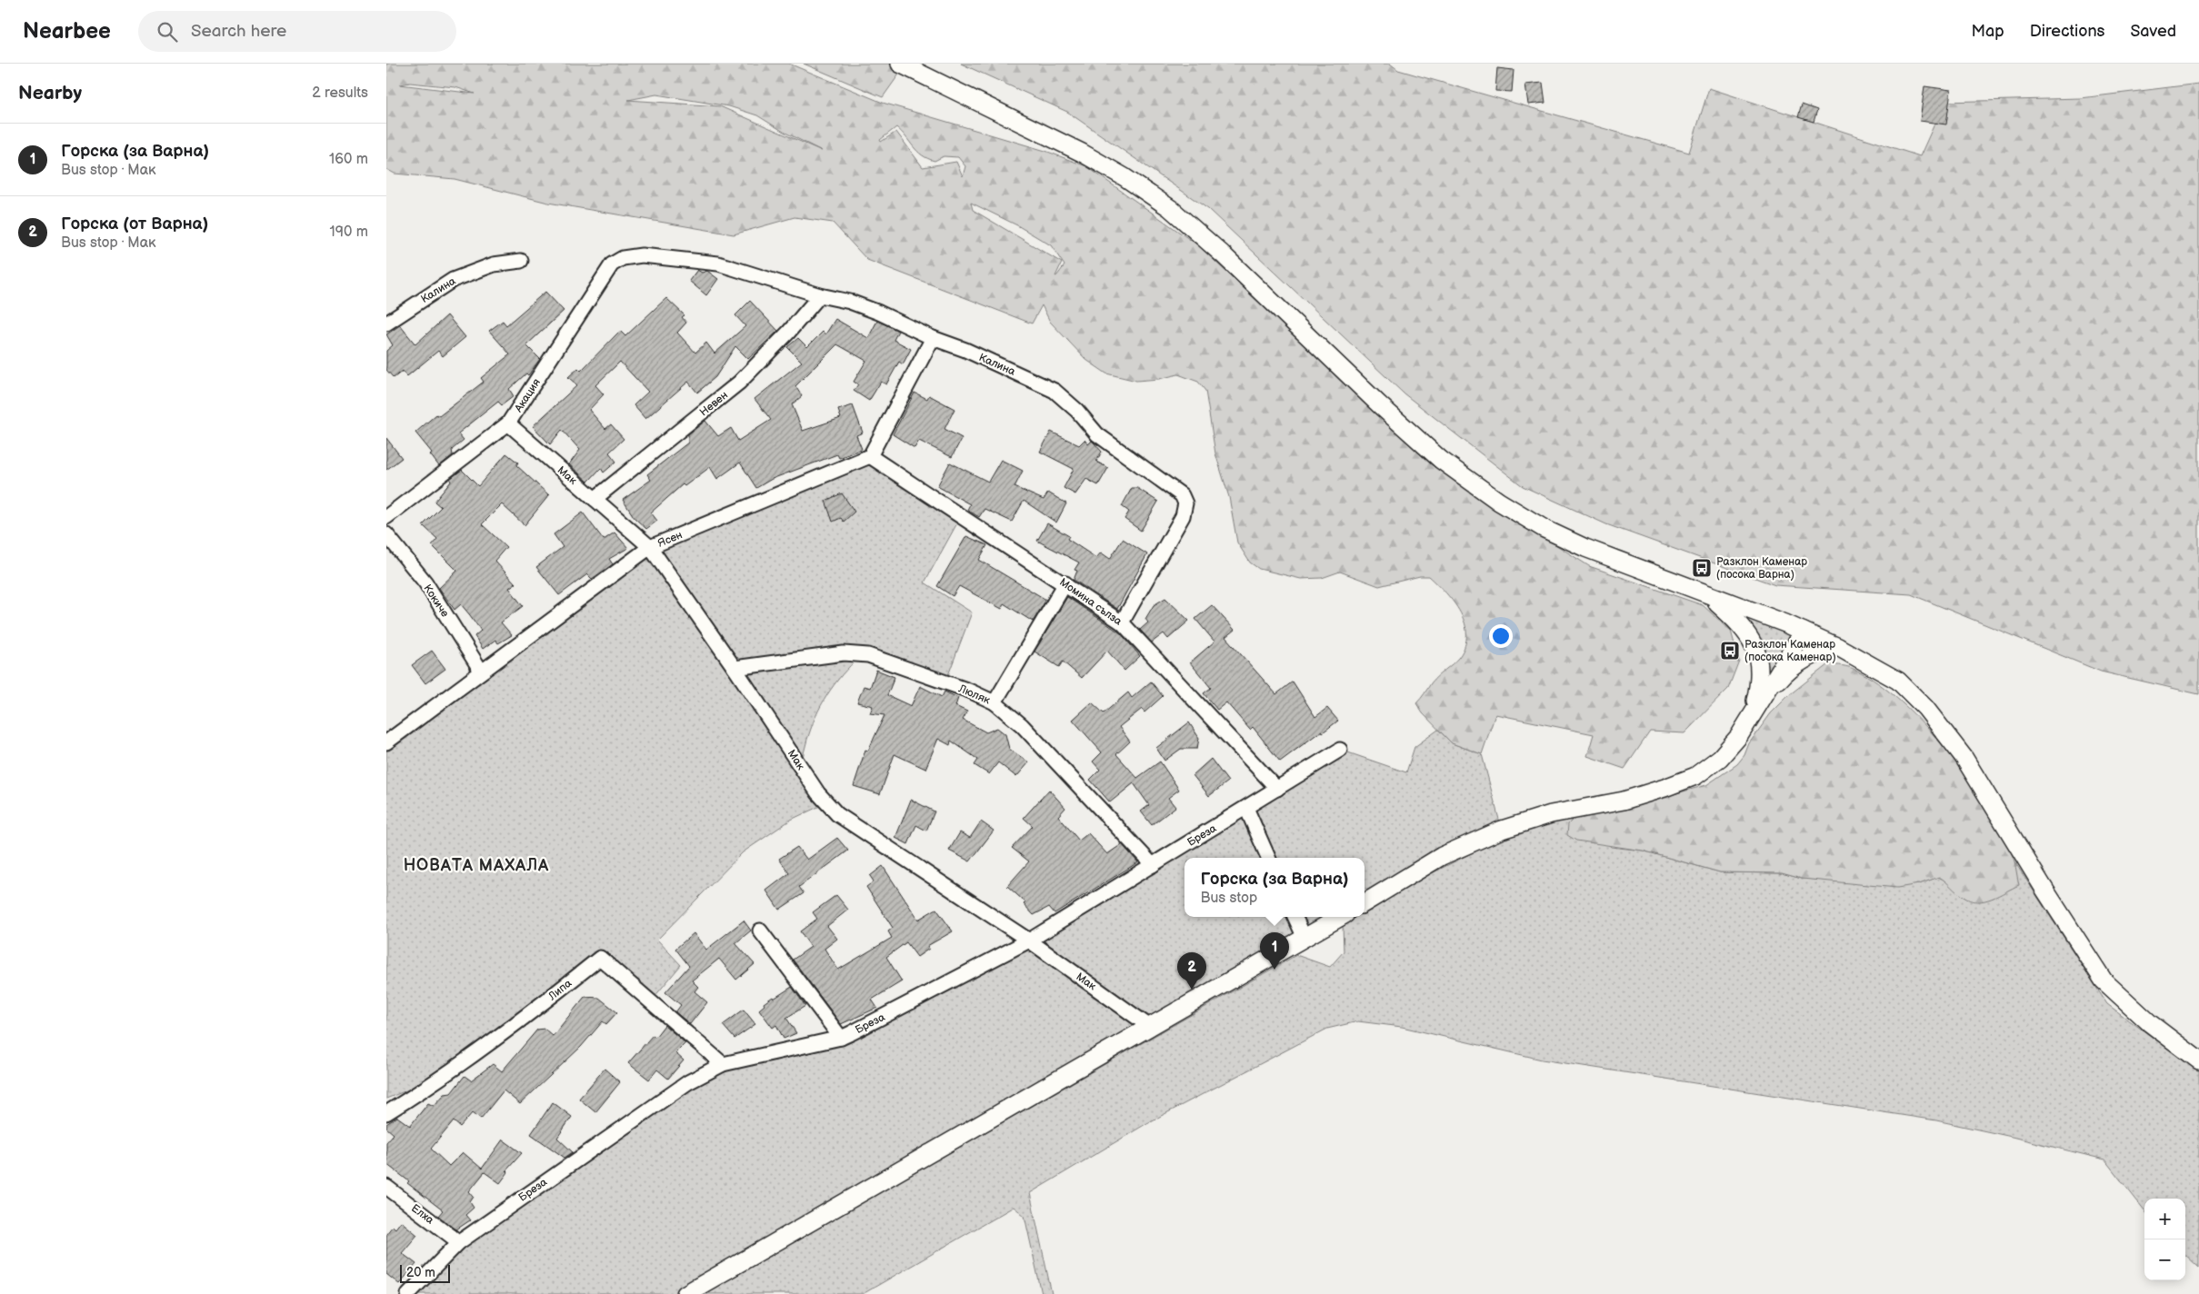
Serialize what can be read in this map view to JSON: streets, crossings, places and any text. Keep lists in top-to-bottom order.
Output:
{
  "streets": {
    "street": [
      "Калина",
      "Акация",
      "Невен",
      "Мак",
      "Ясен",
      "Кокиче",
      "Момина сълза",
      "Люляк",
      "Бреза",
      "Липа",
      "Елха"
    ]
  },
  "crossings": [
    ["Калина", "Акация"],
    ["Калина", "Невен"],
    ["Калина", "Момина сълза"],
    ["Акация", "Мак"],
    ["Невен", "Мак"],
    ["Мак", "Ясен"],
    ["Мак", "Люляк"],
    ["Мак", "Бреза"],
    ["Ясен", "Кокиче"],
    ["Ясен", "Момина сълза"],
    ["Момина сълза", "Бреза"],
    ["Люляк", "Бреза"],
    ["Бреза", "Липа"],
    ["Бреза", "Елха"]
  ],
  "districts": ["НОВАТА МАХАЛА"],
  "places": {
    "bus stop": ["Разклон Каменар (посока Варна)", "Разклон Каменар (посока Каменар)"]
  },
  "scale_bar": "20 m",
  "page": {
    "header": "Nearbee",
    "search": "Search here",
    "nav": ["Map", "Directions", "Saved"],
    "heading": ["Nearby", "2 results"],
    "list": [
      {
        "mark": "1",
        "name": "Горска (за Варна)",
        "note": "Bus stop · Мак",
        "value": "160 m"
      },
      {
        "mark": "2",
        "name": "Горска (от Варна)",
        "note": "Bus stop · Мак",
        "value": "190 m"
      }
    ],
    "popup": ["Горска (за Варна)", "Bus stop"],
    "pins": ["1", "2"],
    "map_buttons": ["+", "−"],
    "scale": "20 m"
  }
}
